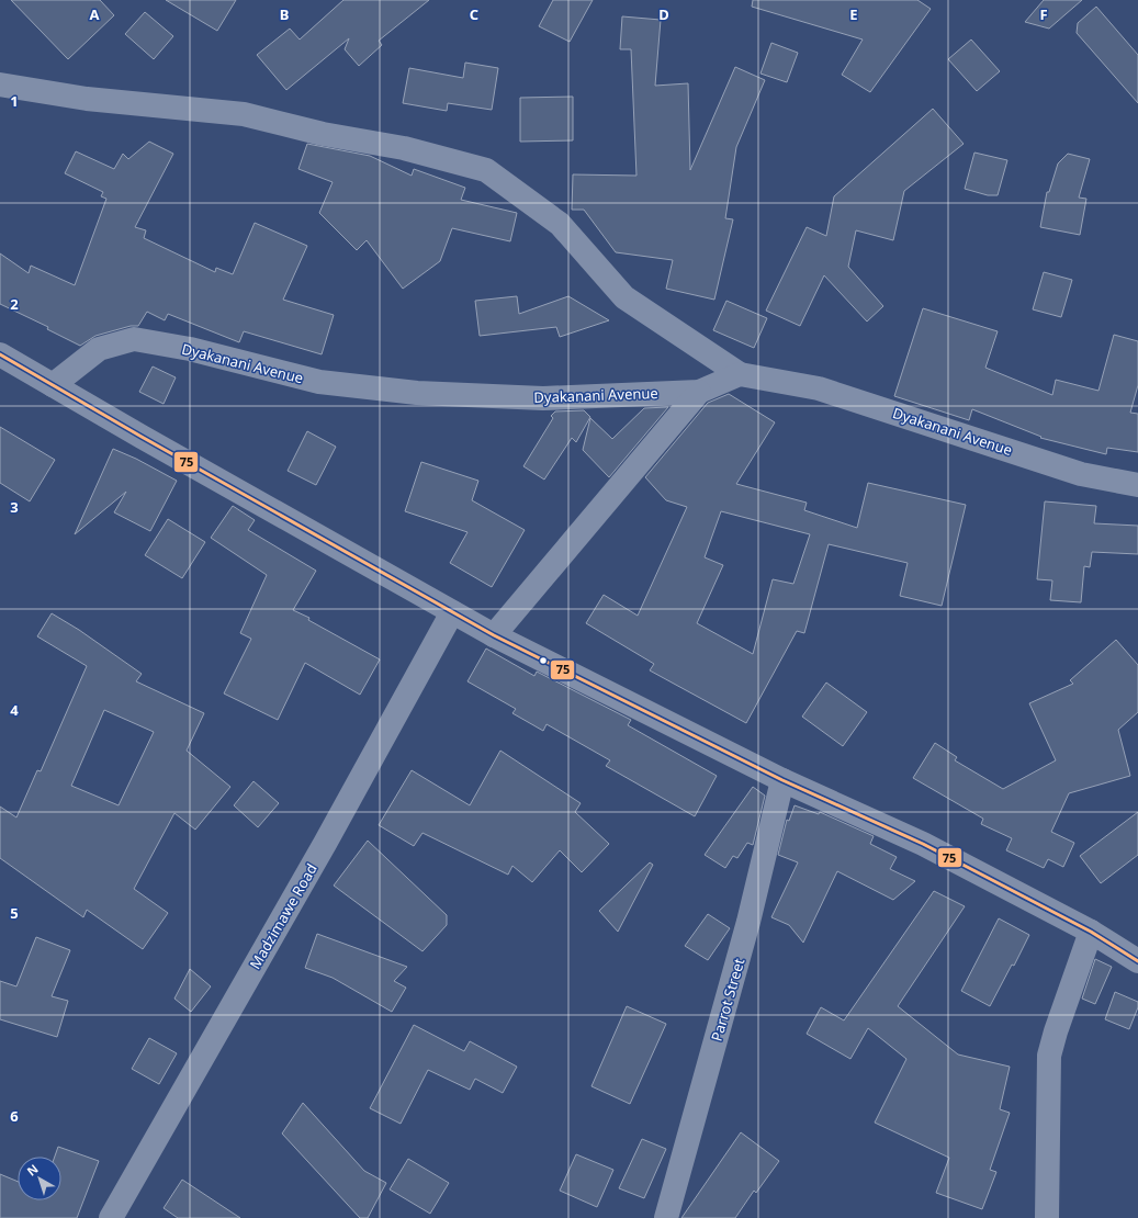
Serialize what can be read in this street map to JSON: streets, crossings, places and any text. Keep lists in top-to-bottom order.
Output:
{
  "streets": {
    "street": ["Dyakanani Avenue", "Madzimawe Road", "Parrot Street"]
  },
  "lines": ["transit line 75"],
  "north": "top left",
  "grid": {
    "columns": [
      "A",
      "B",
      "C",
      "D",
      "E",
      "F"
    ],
    "rows": [
      "1",
      "2",
      "3",
      "4",
      "5",
      "6"
    ]
  }
}
